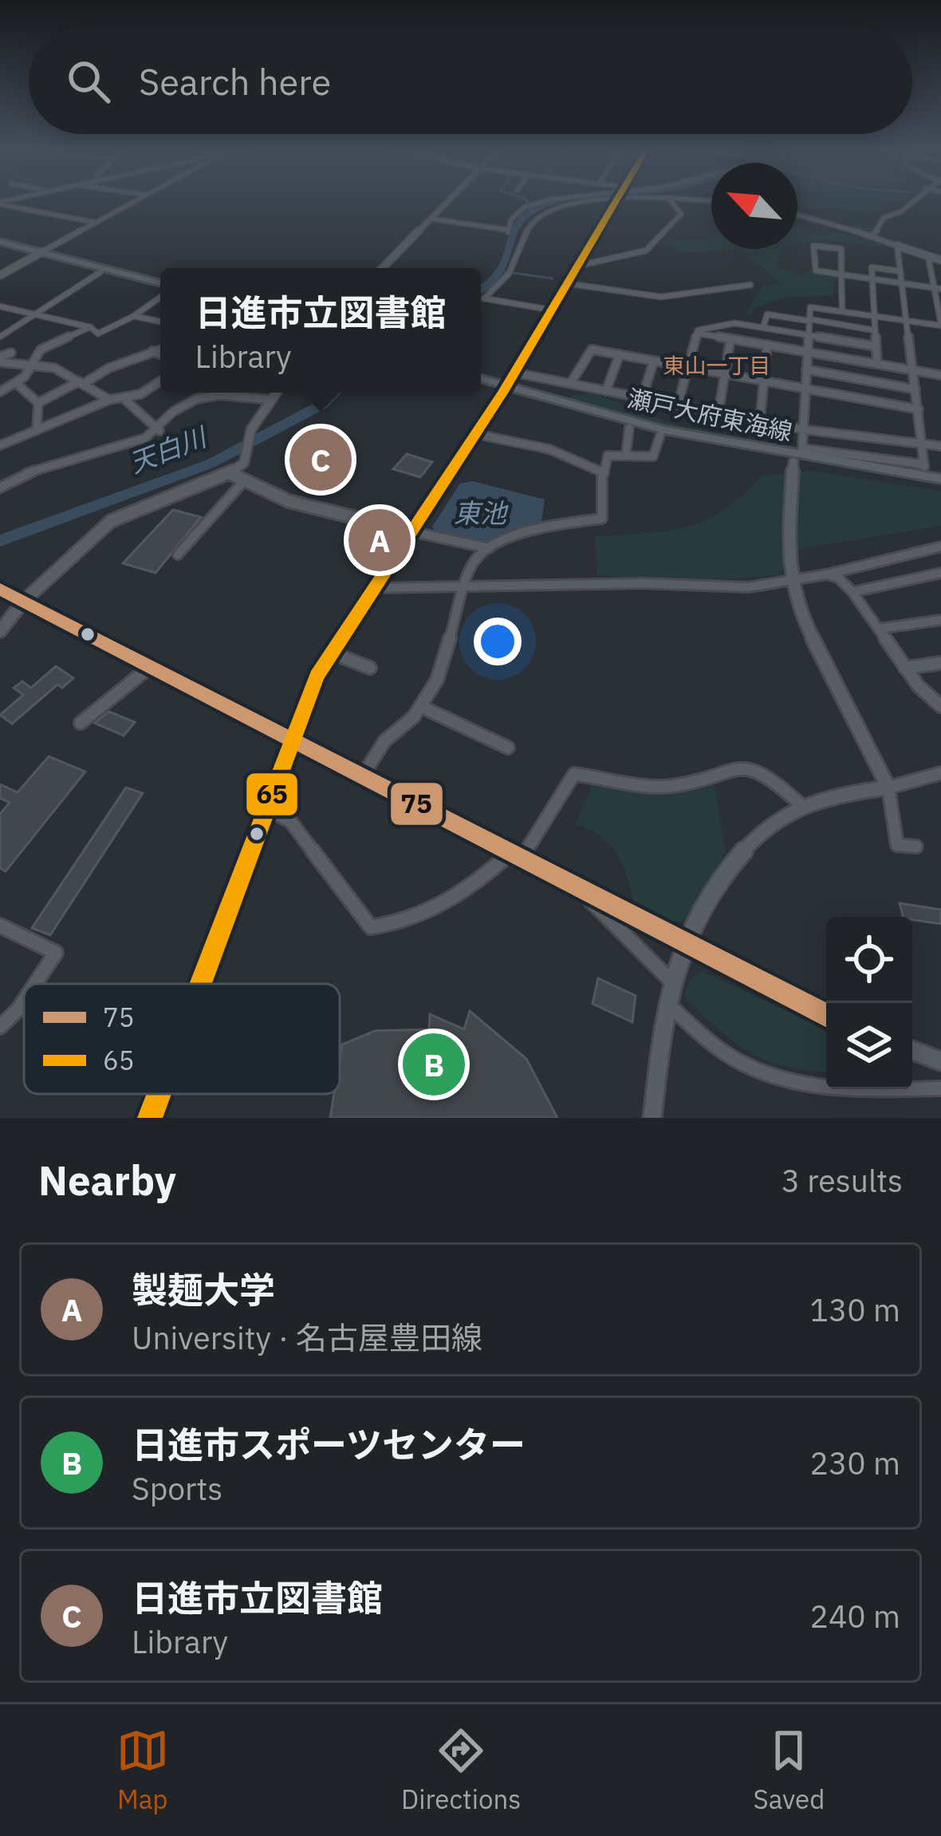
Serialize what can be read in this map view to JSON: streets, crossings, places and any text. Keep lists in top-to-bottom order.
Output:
{
  "streets": {
    "main road": ["瀬戸大府東海線"]
  },
  "districts": ["東山一丁目"],
  "water": ["天白川", "東池"],
  "lines": ["transit line 65", "transit line 75"],
  "legend": ["75", "65"],
  "north": "top left",
  "page": {
    "search": "Search here",
    "popup": ["日進市立図書館", "Library"],
    "pins": ["C", "A", "B"],
    "heading": ["Nearby", "3 results"],
    "list": [
      {
        "mark": "A",
        "name": "製麺大学",
        "note": "University · 名古屋豊田線",
        "value": "130 m"
      },
      {
        "mark": "B",
        "name": "日進市スポーツセンター",
        "note": "Sports",
        "value": "230 m"
      },
      {
        "mark": "C",
        "name": "日進市立図書館",
        "note": "Library",
        "value": "240 m"
      }
    ],
    "nav": ["Map", "Directions", "Saved"]
  }
}
